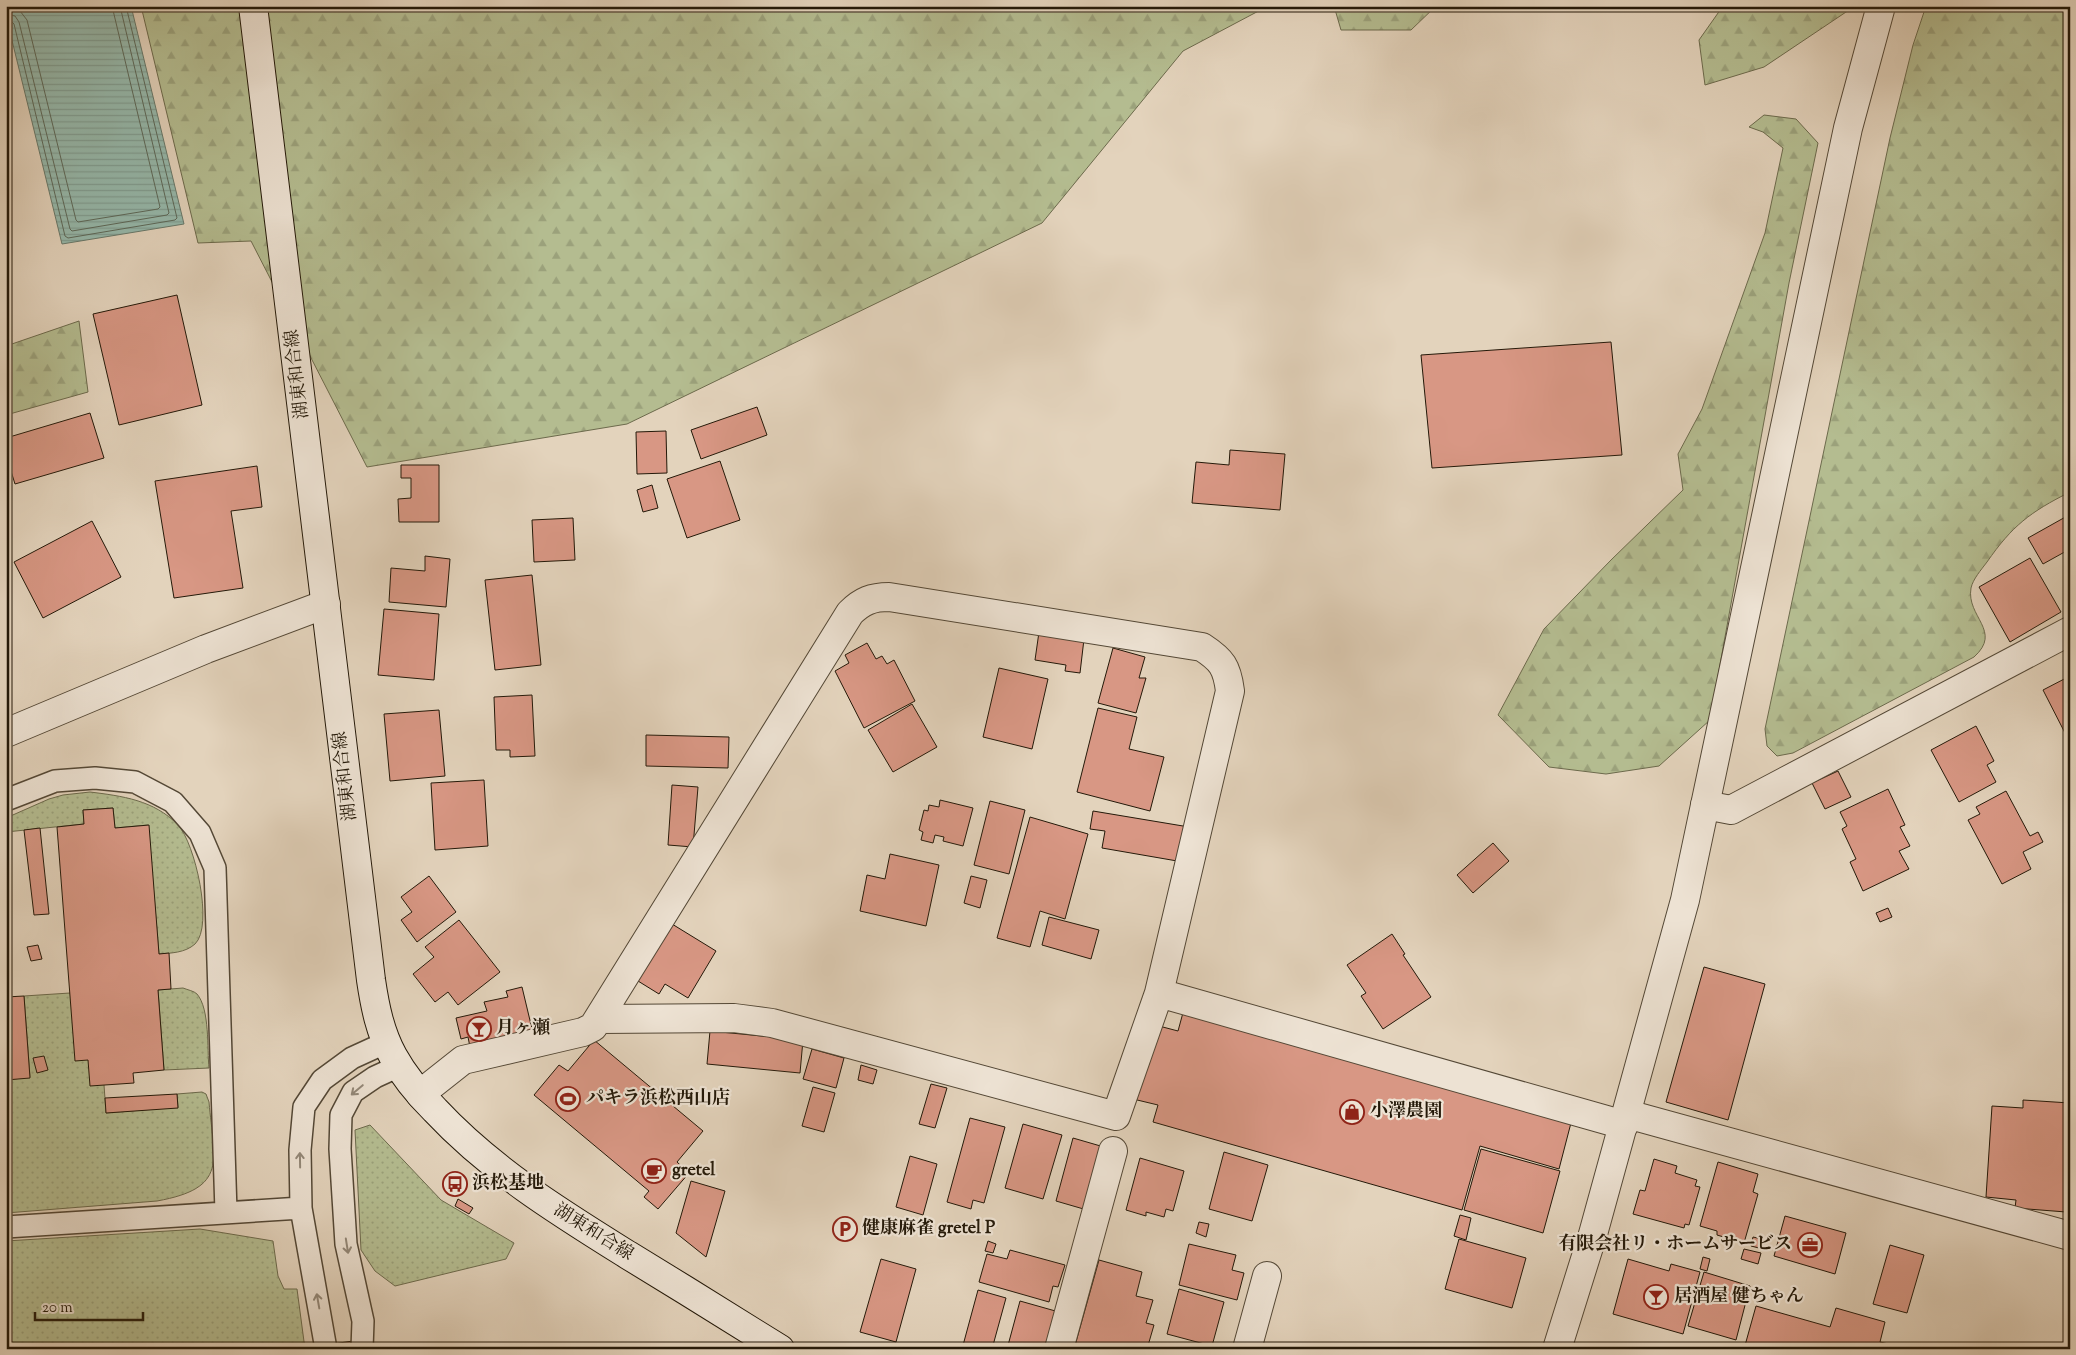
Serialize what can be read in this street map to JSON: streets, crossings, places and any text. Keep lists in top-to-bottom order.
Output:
{
  "streets": {
    "street": ["湖東和合線"]
  },
  "places": {
    "bar": ["月ヶ瀬", "居酒屋 健ちゃん"],
    "sports": ["パキラ浜松西山店"],
    "shop": ["小澤農園"],
    "cafe": ["gretel"],
    "bus stop": ["浜松基地"],
    "parking": ["健康麻雀 gretel P"],
    "office": ["有限会社リ・ホームサービス"]
  },
  "scale_bar": "20 m"
}
